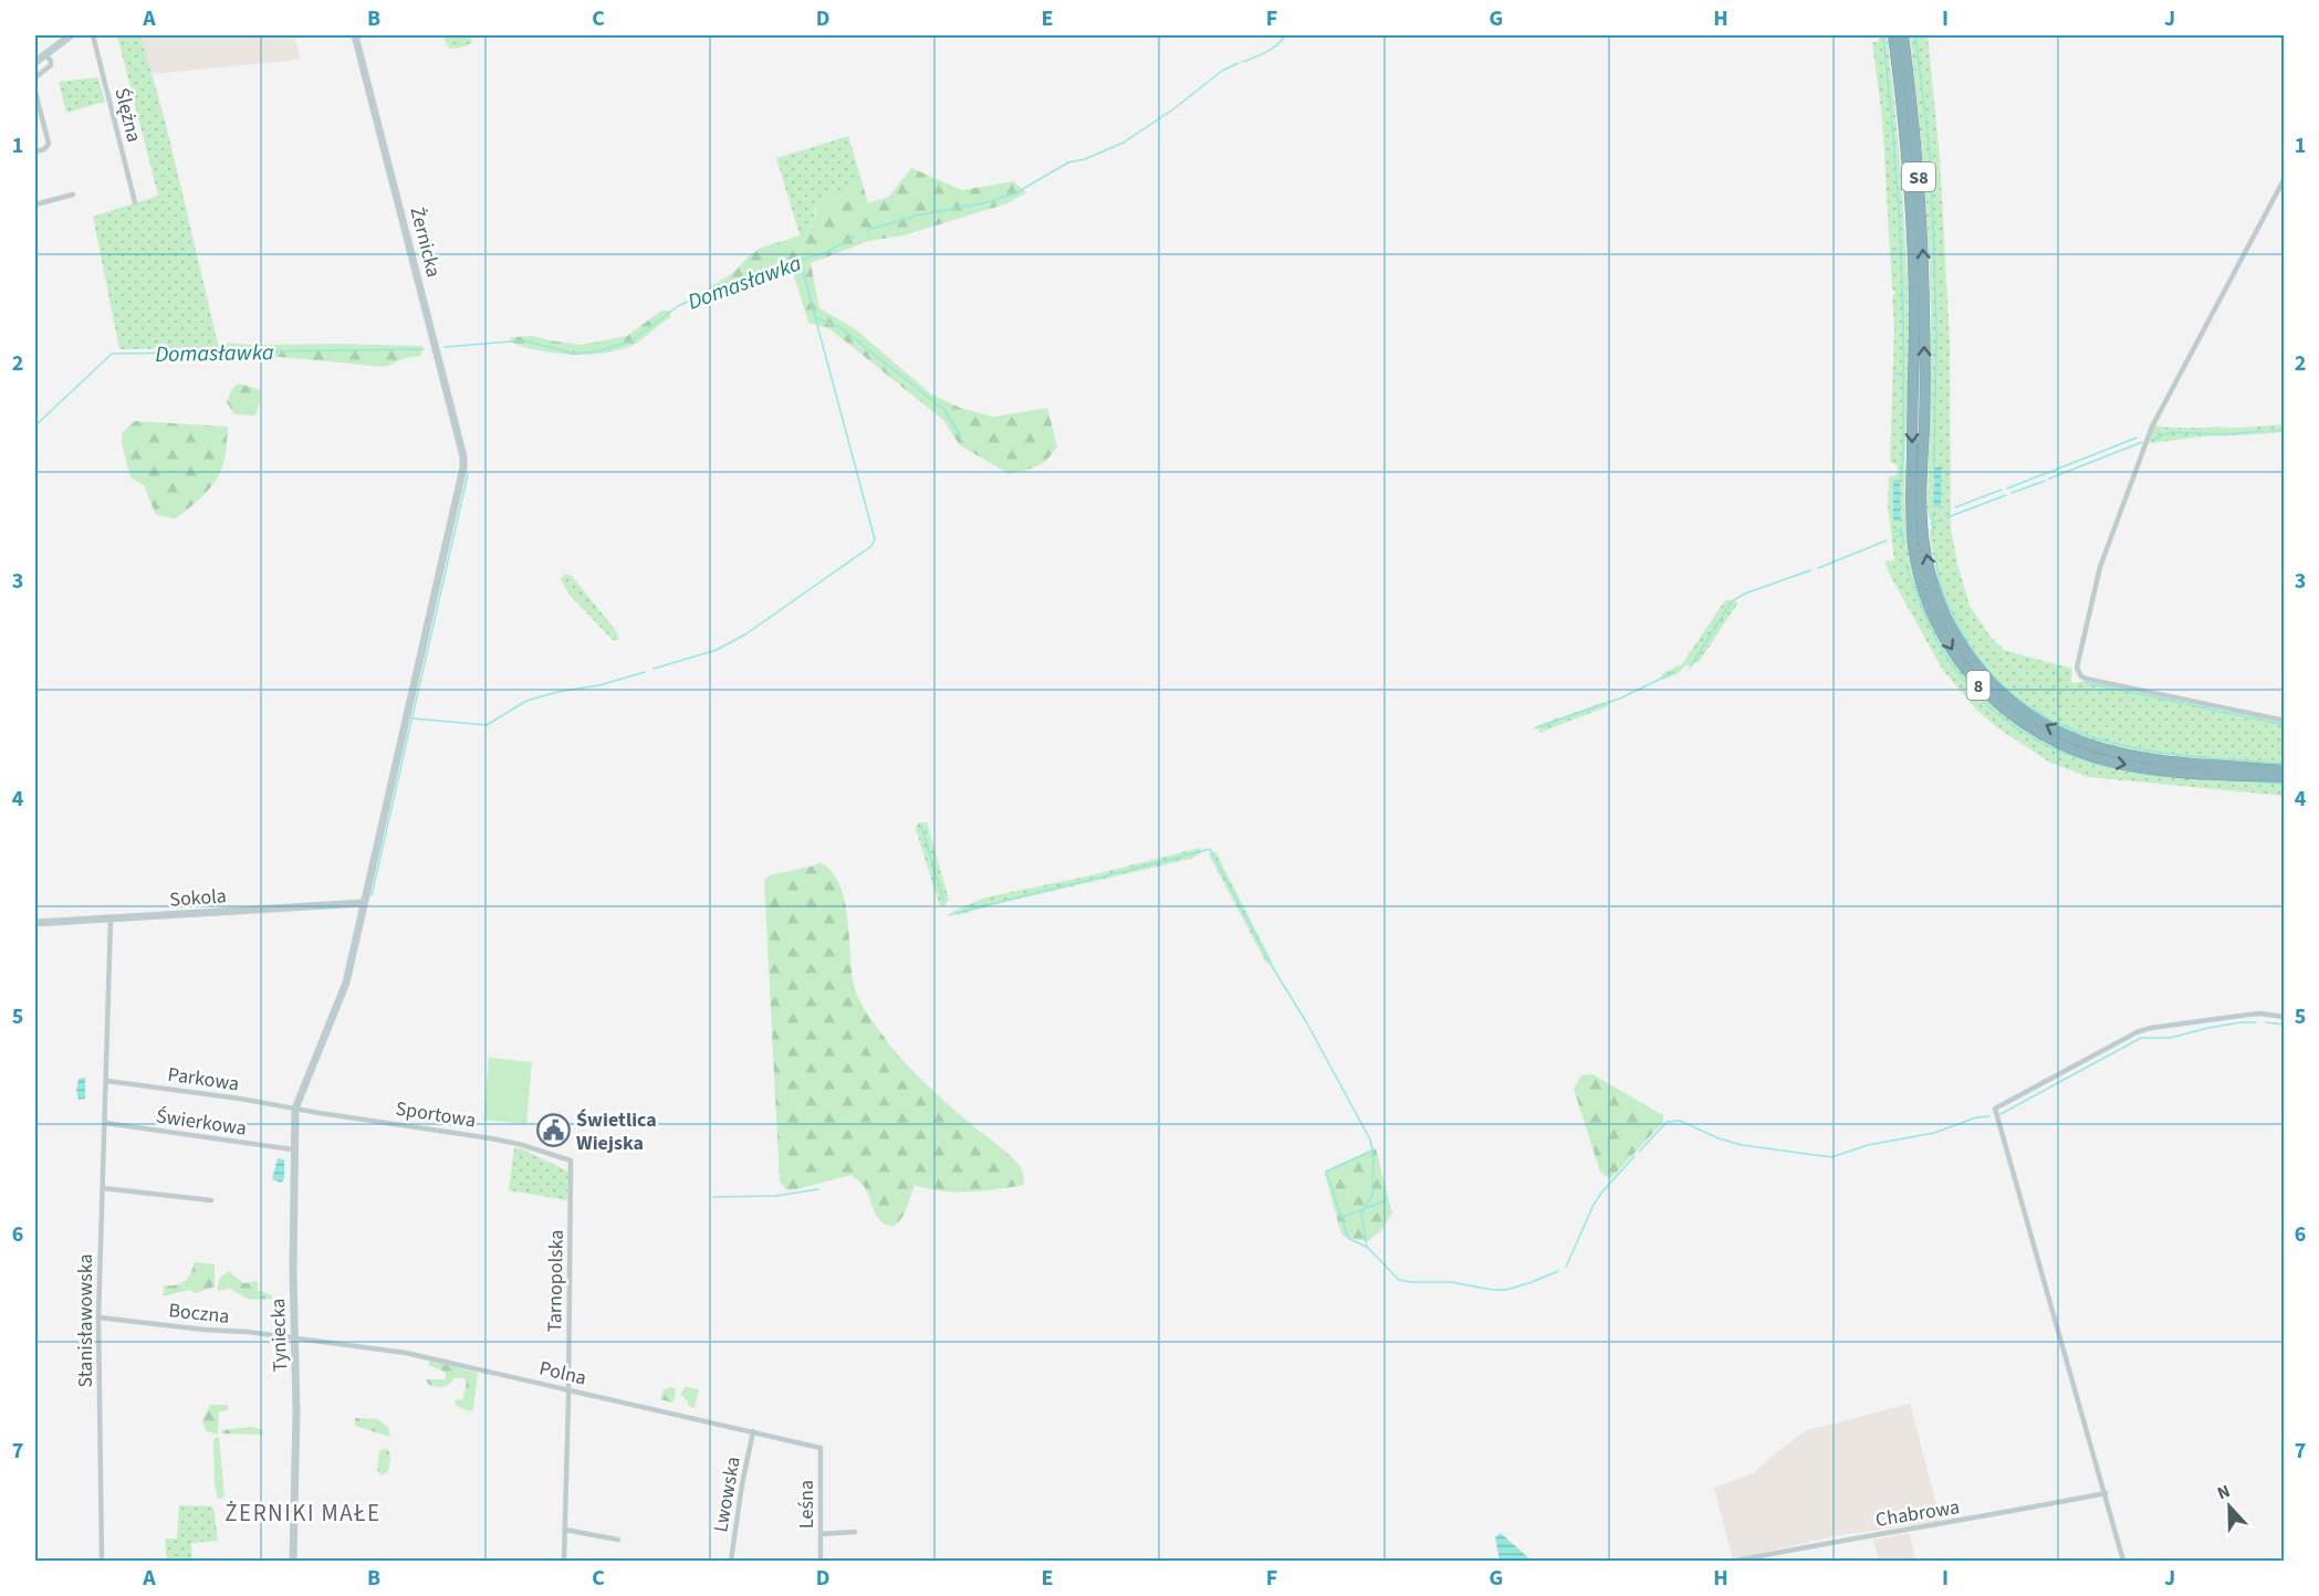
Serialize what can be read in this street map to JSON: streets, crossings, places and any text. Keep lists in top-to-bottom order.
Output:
{
  "streets": {
    "highway": ["S8", "8"],
    "street": [
      "Ślężna",
      "Żernicka",
      "Sokola",
      "Parkowa",
      "Sportowa",
      "Świerkowa",
      "Tarnopolska",
      "Boczna",
      "Stanisławowska",
      "Tyniecka",
      "Polna",
      "Lwowska",
      "Leśna",
      "Chabrowa"
    ]
  },
  "crossings": [
    ["S8", "8"],
    ["Żernicka", "Tyniecka"],
    ["Sokola", "Stanisławowska"],
    ["Sokola", "Tyniecka"],
    ["Parkowa", "Sportowa"],
    ["Parkowa", "Stanisławowska"],
    ["Parkowa", "Tyniecka"],
    ["Sportowa", "Tarnopolska"],
    ["Sportowa", "Tyniecka"],
    ["Świerkowa", "Stanisławowska"],
    ["Świerkowa", "Tyniecka"],
    ["Tarnopolska", "Polna"],
    ["Boczna", "Stanisławowska"],
    ["Boczna", "Tyniecka"],
    ["Boczna", "Polna"],
    ["Tyniecka", "Polna"],
    ["Polna", "Lwowska"],
    ["Polna", "Leśna"]
  ],
  "districts": ["ŻERNIKI MAŁE"],
  "water": ["Domasławka"],
  "places": {
    "public building": ["Świetlica Wiejska"]
  },
  "north": "top",
  "grid": {
    "columns": [
      "A",
      "B",
      "C",
      "D",
      "E",
      "F",
      "G",
      "H",
      "I",
      "J"
    ],
    "rows": [
      "1",
      "2",
      "3",
      "4",
      "5",
      "6",
      "7"
    ]
  }
}
